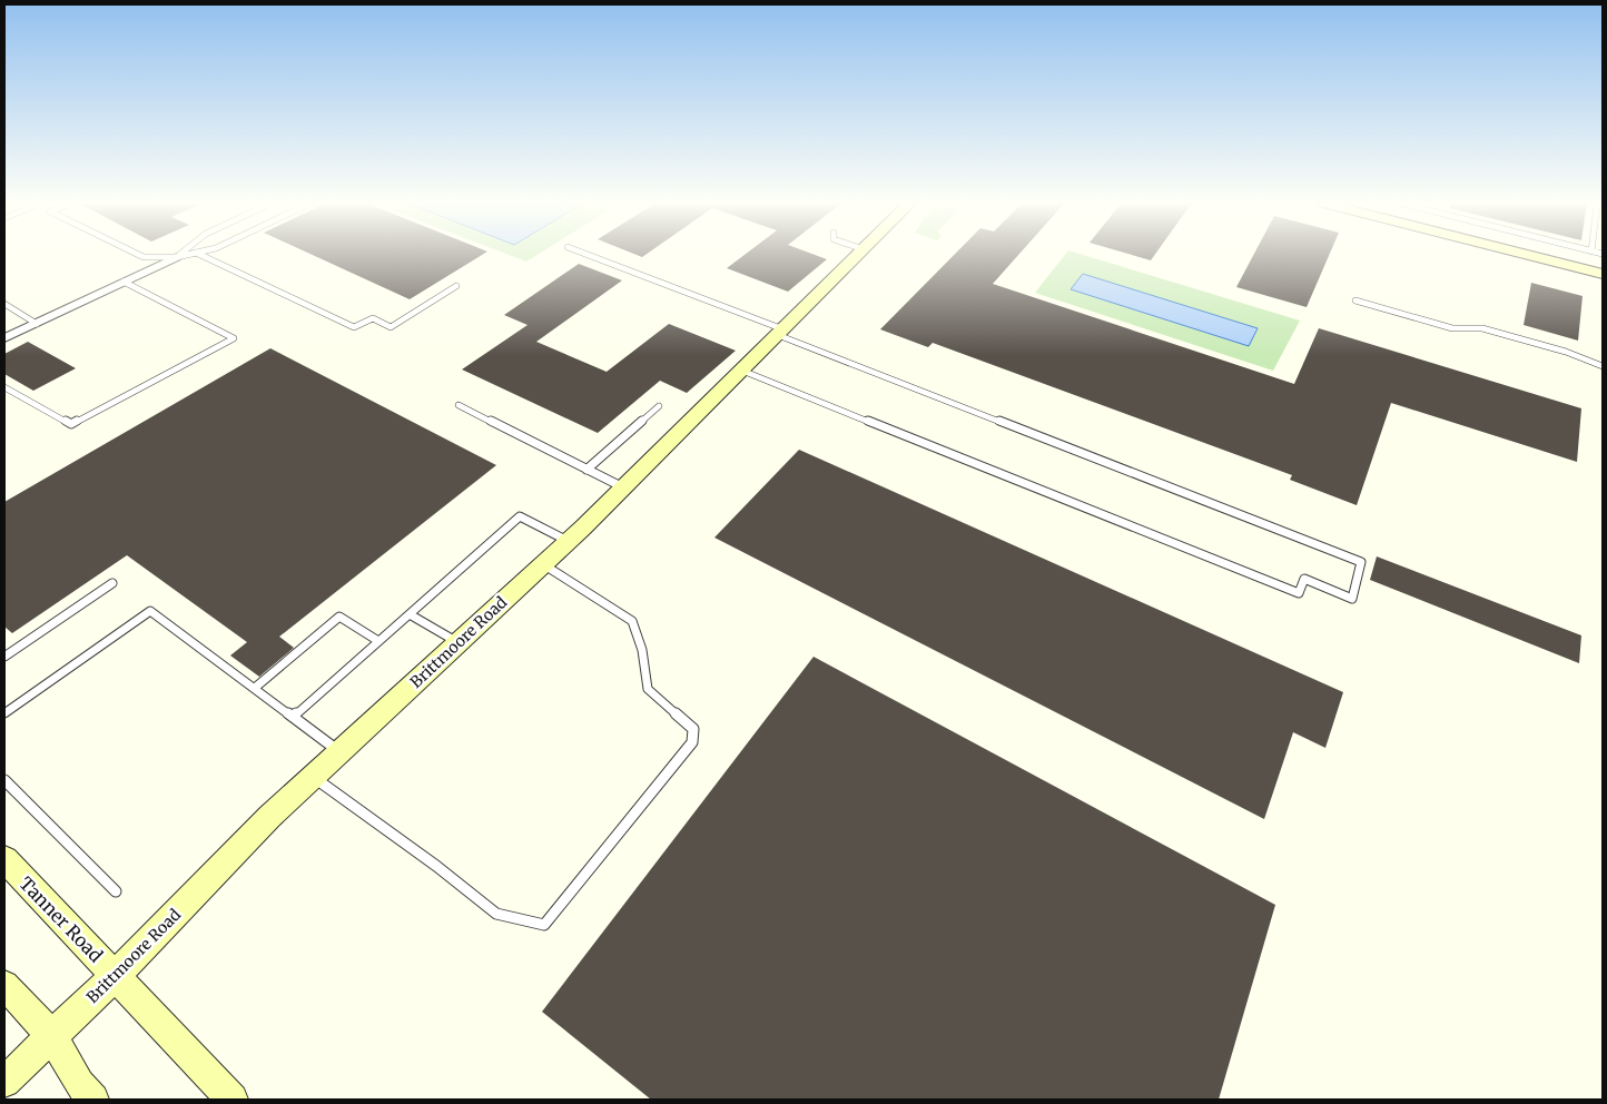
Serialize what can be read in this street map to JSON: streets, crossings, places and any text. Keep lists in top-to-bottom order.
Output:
{
  "streets": {
    "main road": ["Brittmoore Road", "Tanner Road"]
  },
  "crossings": [
    ["Brittmoore Road", "Tanner Road"]
  ]
}
